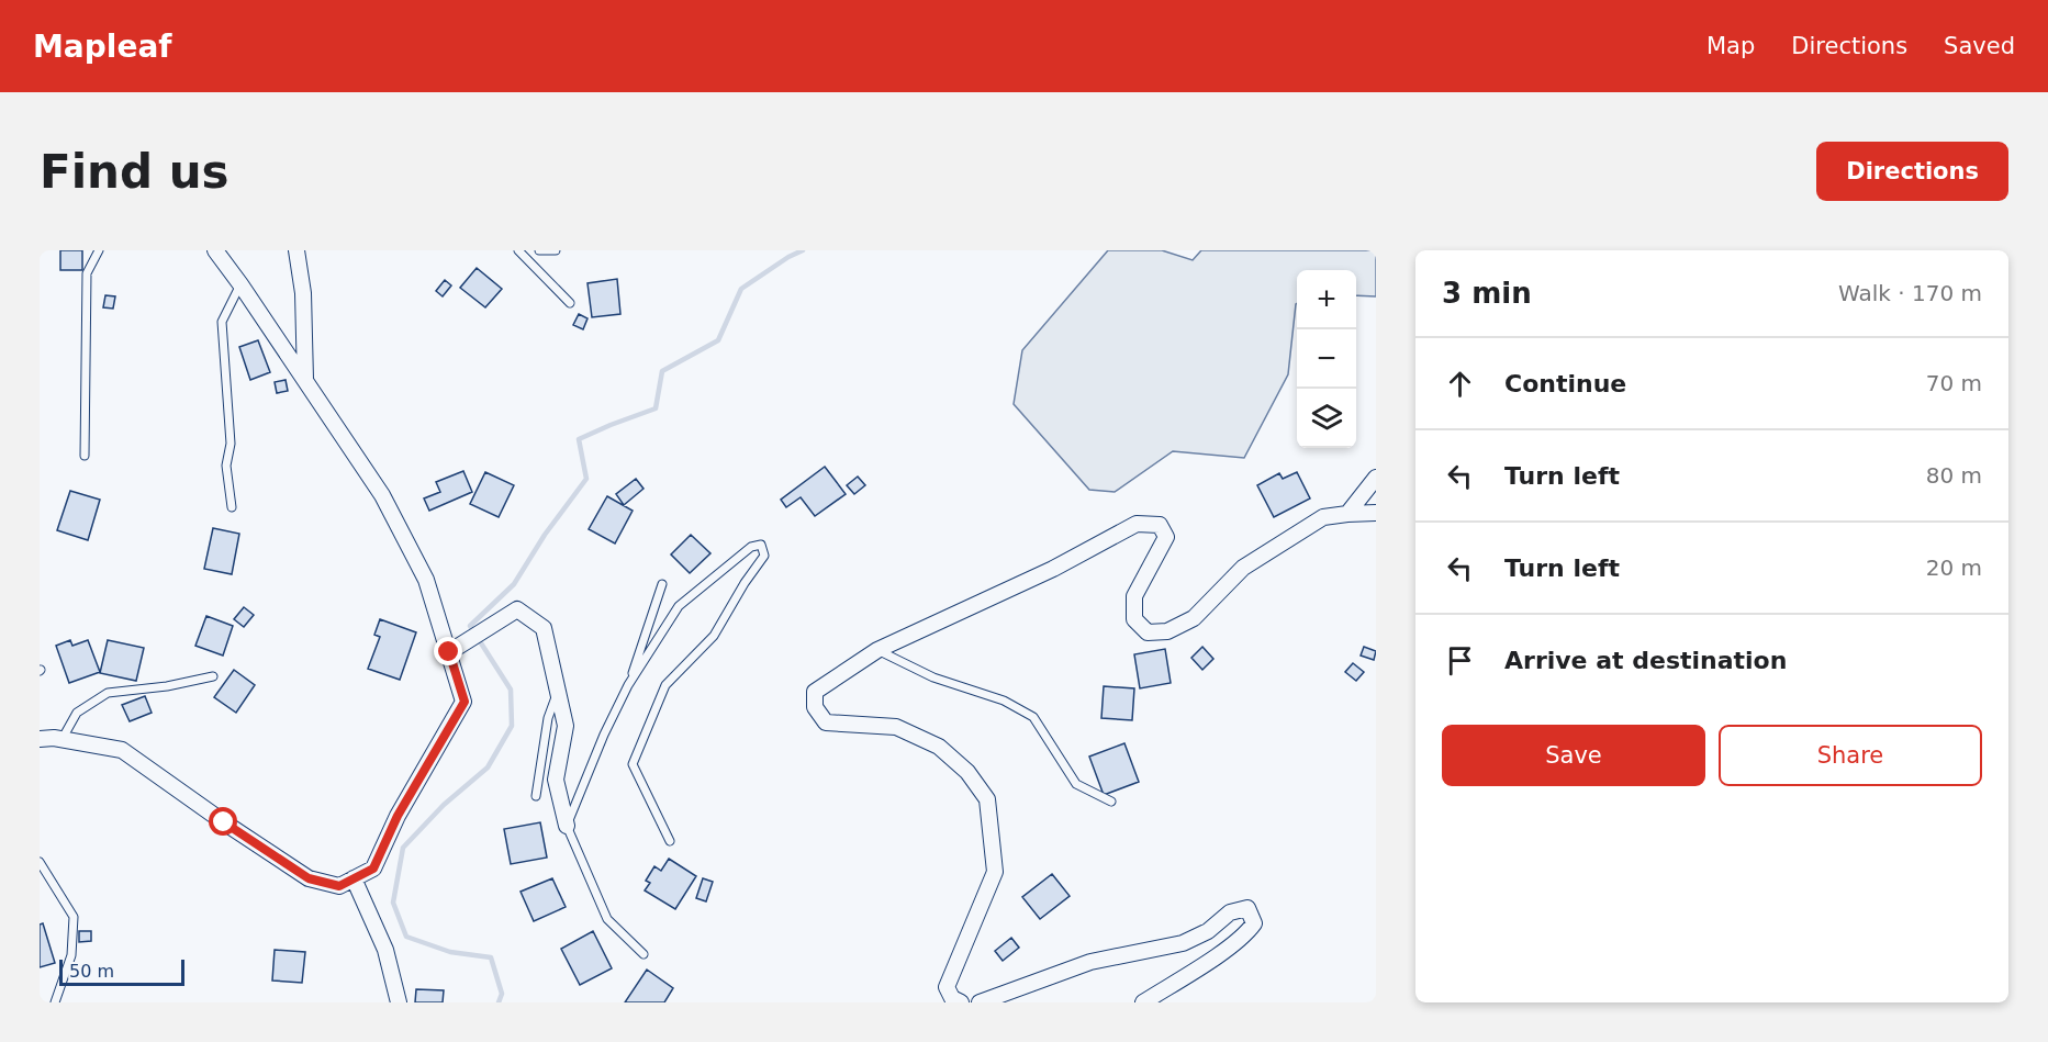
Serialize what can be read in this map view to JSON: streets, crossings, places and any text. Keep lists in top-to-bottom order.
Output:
{
  "scale_bar": "50 m",
  "page": {
    "header": "Mapleaf",
    "nav": ["Map", "Directions", "Saved"],
    "buttons": [
      "Directions",
      ["Save", "Share"]
    ],
    "title": "Find us",
    "heading": ["3 min", "Walk · 170 m"],
    "map_buttons": ["+", "−"],
    "list": [
      ["Continue", "70 m"],
      ["Turn left", "80 m"],
      ["Turn left", "20 m"],
      "Arrive at destination"
    ],
    "scale": "50 m"
  }
}
